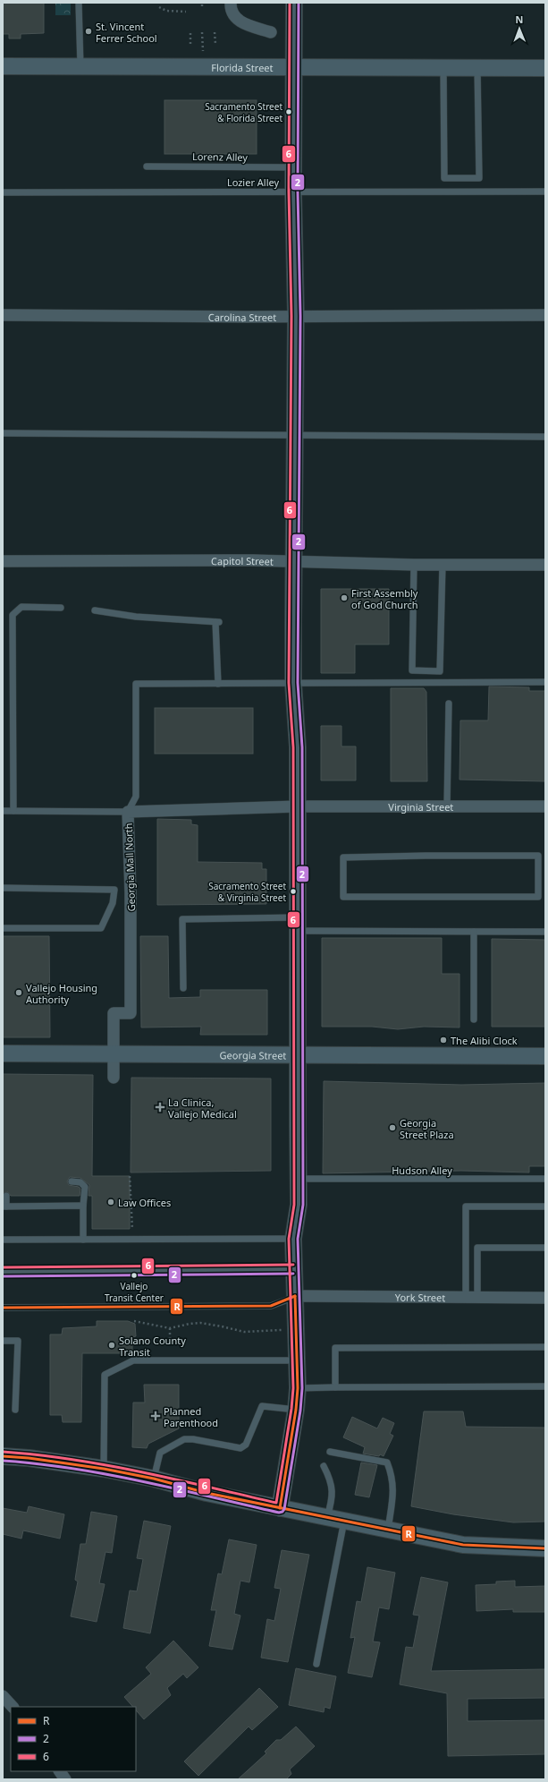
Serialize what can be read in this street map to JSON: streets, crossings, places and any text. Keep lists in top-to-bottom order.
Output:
{
  "streets": {
    "main road": ["Florida Street", "Georgia Street"],
    "street": [
      "Carolina Street",
      "Capitol Street",
      "Virginia Street",
      "Georgia Mall North",
      "York Street"
    ],
    "lane": ["Lorenz Alley", "Lozier Alley", "Hudson Alley"]
  },
  "crossings": [
    ["Virginia Street", "Georgia Mall North"],
    ["Georgia Mall North", "Georgia Street"]
  ],
  "places": {
    "other": [
      "St. Vincent Ferrer School",
      "Sacramento Street & Florida Street",
      "First Assembly of God Church",
      "Sacramento Street & Virginia Street",
      "Vallejo Housing Authority",
      "The Alibi Clock",
      "Georgia Street Plaza",
      "Law Offices",
      "Vallejo Transit Center",
      "Solano County Transit"
    ],
    "health": ["La Clinica, Vallejo Medical", "Planned Parenthood"]
  },
  "lines": ["transit line 2", "transit line 6", "transit line R"],
  "legend": ["R", "2", "6"],
  "north": "top"
}
